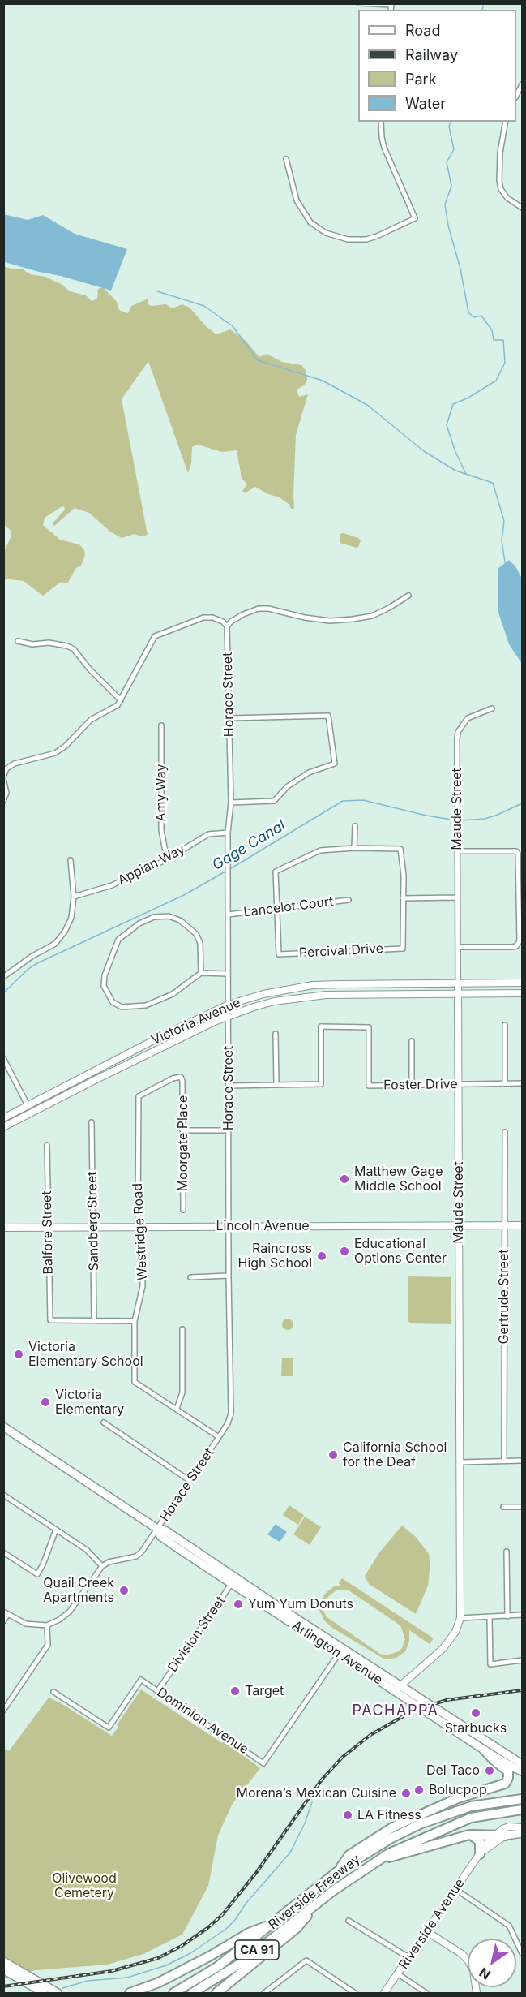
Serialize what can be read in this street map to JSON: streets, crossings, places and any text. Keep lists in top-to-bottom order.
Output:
{
  "streets": {
    "highway": ["Riverside Freeway", "CA 91"],
    "main road": [
      "Maude Street",
      "Victoria Avenue",
      "Lincoln Avenue",
      "Arlington Avenue",
      "Riverside Avenue"
    ],
    "street": [
      "Horace Street",
      "Amy Way",
      "Appian Way",
      "Lancelot Court",
      "Percival Drive",
      "Foster Drive",
      "Moorgate Place",
      "Sandberg Street",
      "Westridge Road",
      "Balfore Street",
      "Gertrude Street",
      "Division Street",
      "Dominion Avenue"
    ]
  },
  "crossings": [
    ["Horace Street", "Appian Way"],
    ["Horace Street", "Lancelot Court"],
    ["Horace Street", "Victoria Avenue"],
    ["Horace Street", "Foster Drive"],
    ["Horace Street", "Lincoln Avenue"],
    ["Horace Street", "Westridge Road"],
    ["Horace Street", "Arlington Avenue"],
    ["Amy Way", "Appian Way"],
    ["Maude Street", "Victoria Avenue"],
    ["Maude Street", "Foster Drive"],
    ["Maude Street", "Lincoln Avenue"],
    ["Maude Street", "Arlington Avenue"],
    ["Lancelot Court", "Percival Drive"],
    ["Moorgate Place", "Westridge Road"],
    ["Sandberg Street", "Lincoln Avenue"],
    ["Sandberg Street", "Balfore Street"],
    ["Lincoln Avenue", "Westridge Road"],
    ["Lincoln Avenue", "Balfore Street"],
    ["Lincoln Avenue", "Gertrude Street"],
    ["Division Street", "Arlington Avenue"],
    ["Division Street", "Dominion Avenue"],
    ["Arlington Avenue", "Dominion Avenue"]
  ],
  "districts": ["PACHAPPA"],
  "water": ["Gage Canal"],
  "parks": ["Olivewood Cemetery"],
  "places": [
    "Matthew Gage Middle School",
    "Educational Options Center",
    "Raincross High School",
    "Victoria Elementary School",
    "Victoria Elementary",
    "California School for the Deaf",
    "Quail Creek Apartments",
    "Yum Yum Donuts",
    "Target",
    "Starbucks",
    "Del Taco",
    "Bolucpop",
    "Morena’s Mexican Cuisine",
    "LA Fitness"
  ],
  "legend": [
    "Road",
    "Railway",
    "Park",
    "Water"
  ],
  "north": "bottom left"
}
